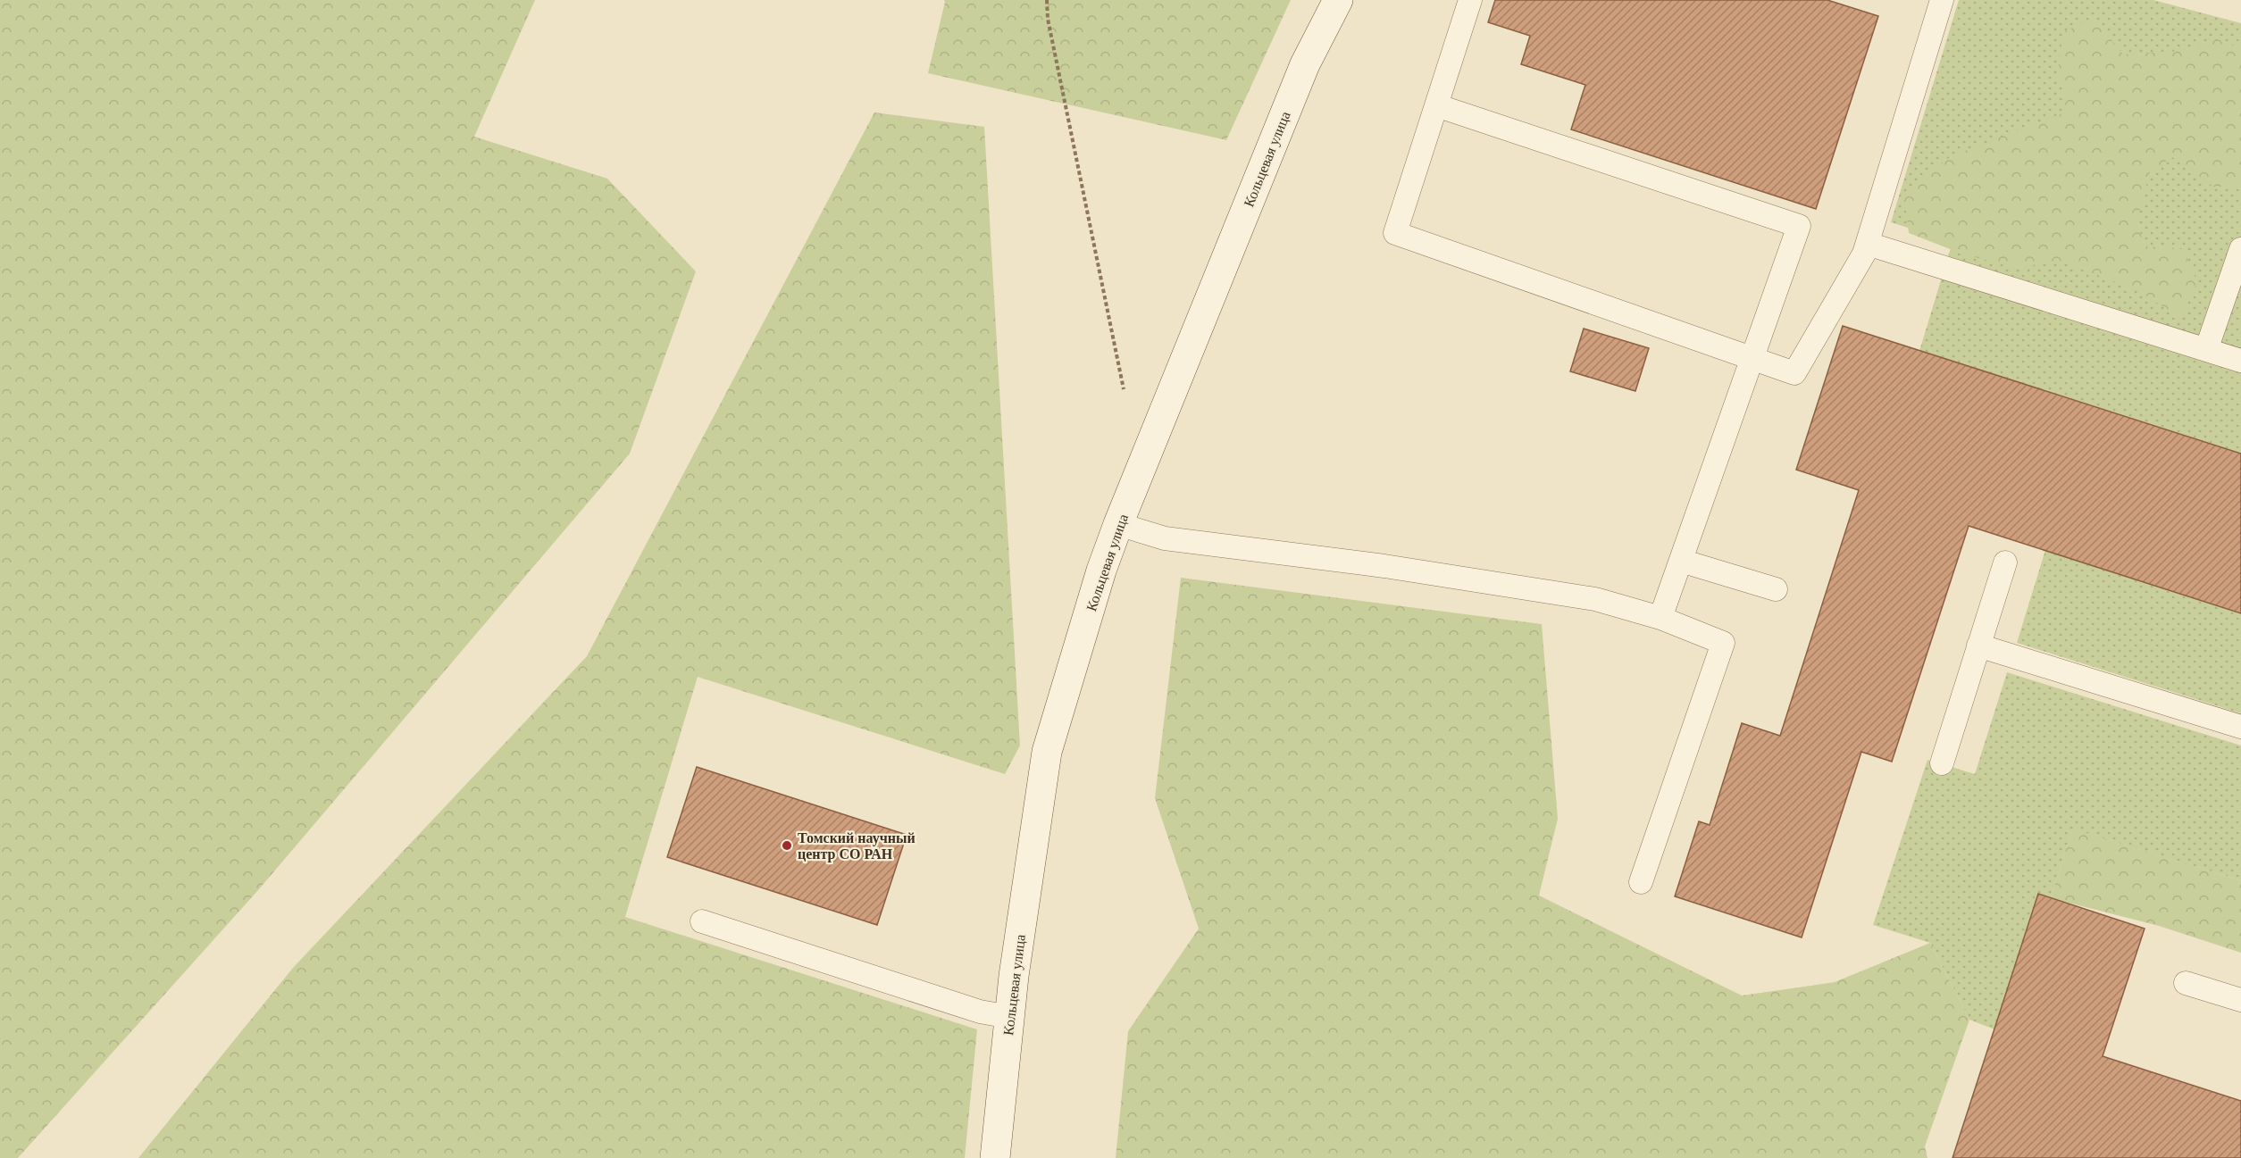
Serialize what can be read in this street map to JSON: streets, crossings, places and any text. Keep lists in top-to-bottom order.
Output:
{
  "streets": {
    "street": ["Кольцевая улица"]
  },
  "places": ["Томский научный центр СО РАН"]
}
